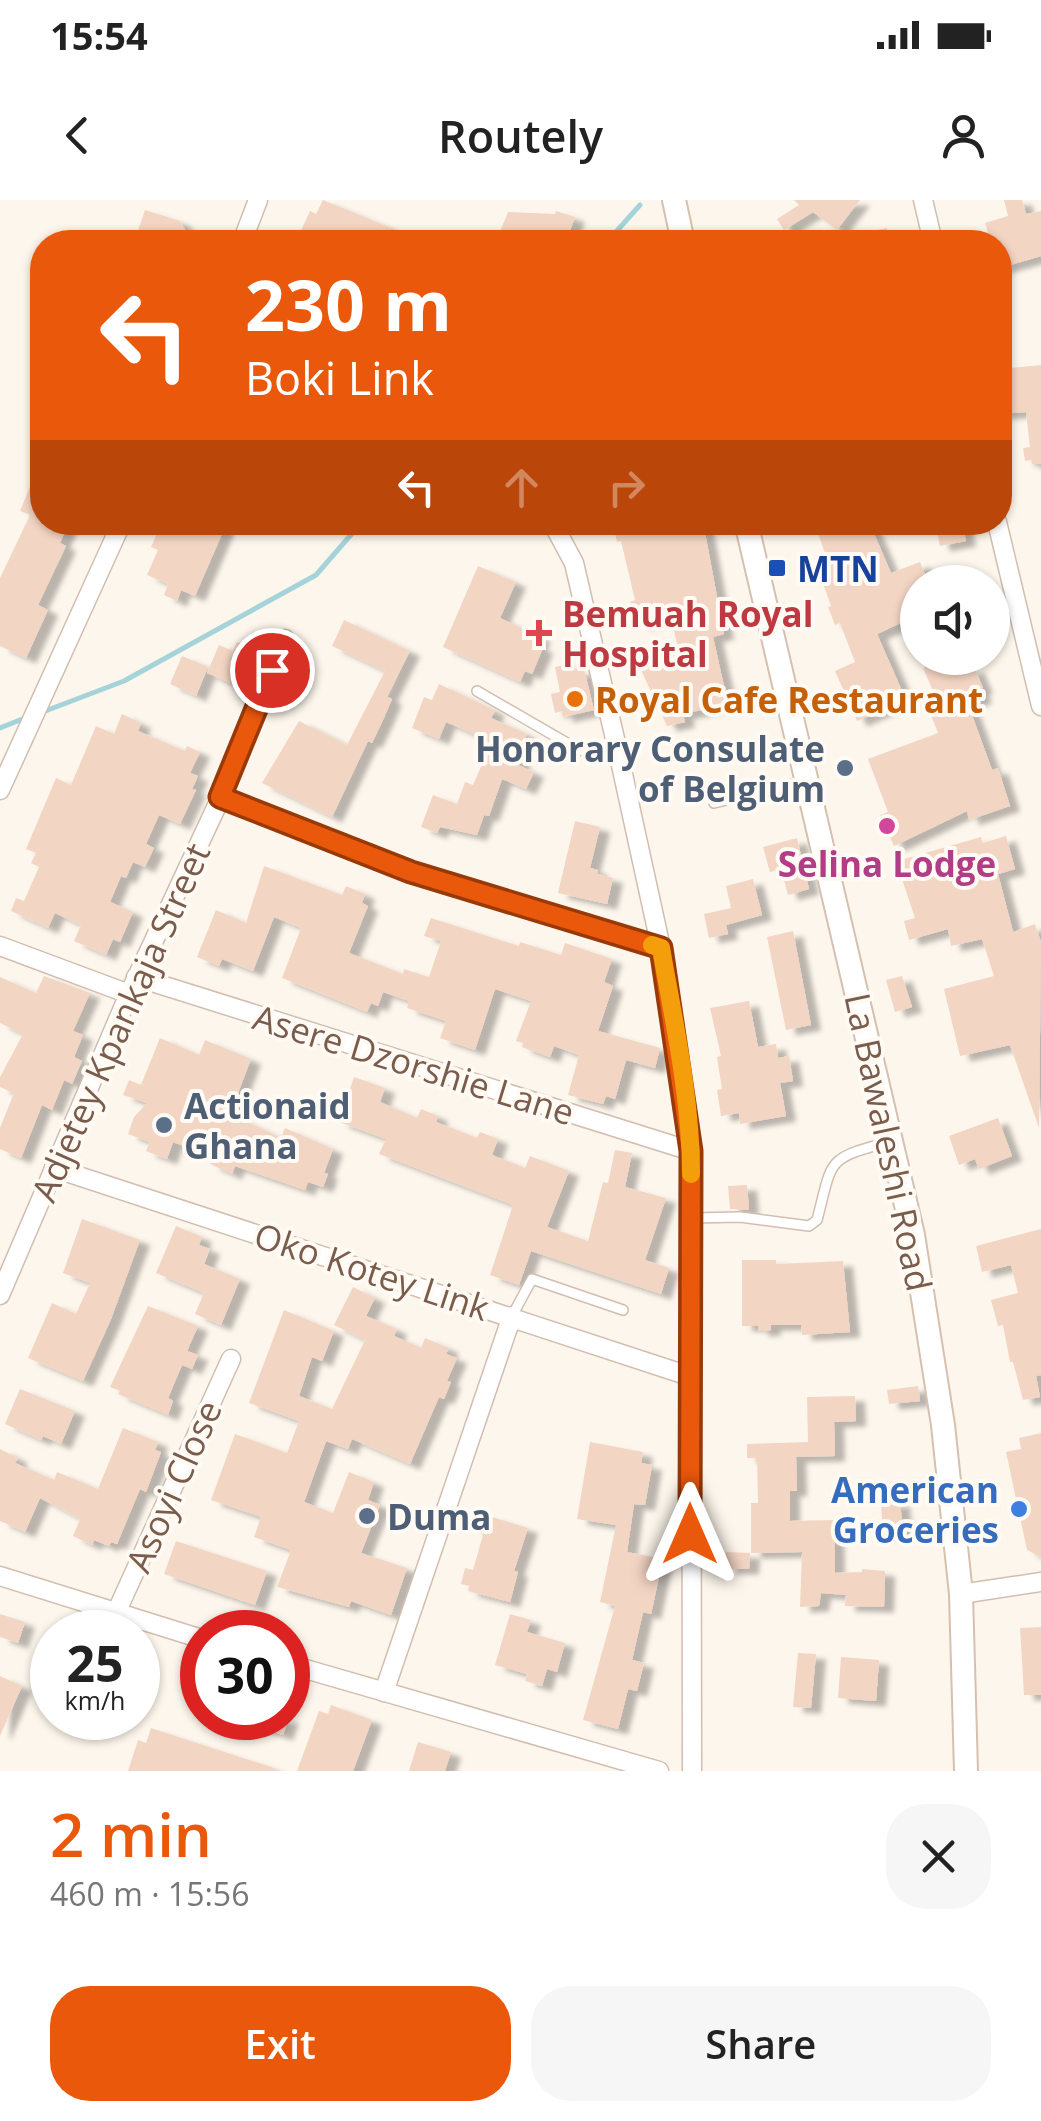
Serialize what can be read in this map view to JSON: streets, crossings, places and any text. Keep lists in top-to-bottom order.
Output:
{
  "streets": {
    "main road": ["La Bawaleshi Road"],
    "street": [
      "Adjetey Kpankaja Street",
      "Asere Dzorshie Lane",
      "Oko Kotey Link",
      "Asoyi Close"
    ]
  },
  "crossings": [
    ["Adjetey Kpankaja Street", "Asere Dzorshie Lane"],
    ["Adjetey Kpankaja Street", "Oko Kotey Link"]
  ],
  "places": {
    "transit": ["MTN"],
    "health": ["Bemuah Royal Hospital"],
    "other": [
      "Royal Cafe Restaurant",
      "Honorary Consulate of Belgium",
      "Selina Lodge",
      "Actionaid Ghana",
      "American Groceries",
      "Duma"
    ]
  },
  "page": {
    "status": "15:54",
    "header": "Routely",
    "turn": ["230 m", "Boki Link"],
    "speed": "25 km/h",
    "limit": "30",
    "heading": ["2 min", "460 m · 15:56"],
    "buttons": ["Exit", "Share"]
  }
}
